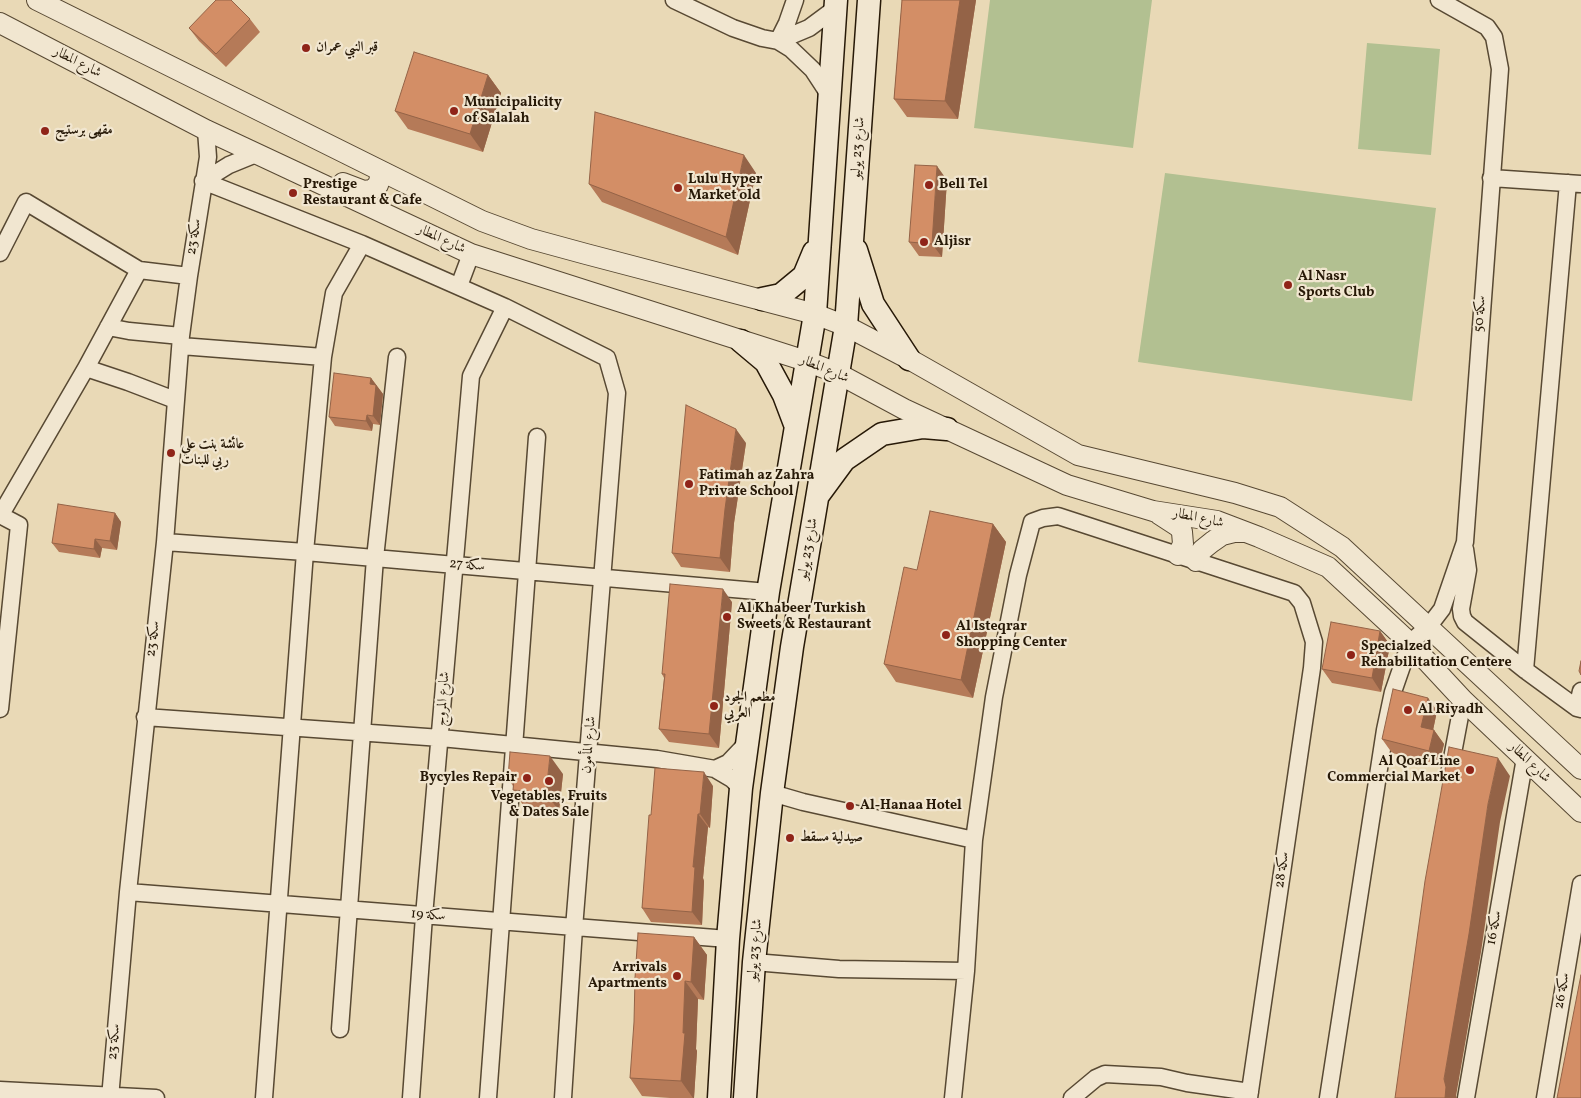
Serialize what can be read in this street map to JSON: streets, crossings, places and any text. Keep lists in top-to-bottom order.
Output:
{
  "streets": {
    "main road": ["شارع 23 يوليو"],
    "street": [
      "شارع المطار",
      "23 سكة",
      "سكة 50",
      "سكة 27",
      "شارع المروج",
      "شارع المأمون",
      "سكة 28",
      "سكة 19",
      "سكة 16",
      "سكة 26"
    ]
  },
  "crossings": [
    ["شارع المطار", "شارع 23 يوليو"],
    ["شارع المطار", "23 سكة"],
    ["شارع المطار", "سكة 50"],
    ["شارع المطار", "سكة 16"],
    ["شارع 23 يوليو", "سكة 27"],
    ["شارع 23 يوليو", "سكة 19"],
    ["23 سكة", "سكة 27"],
    ["23 سكة", "سكة 19"],
    ["سكة 27", "شارع المروج"],
    ["سكة 27", "شارع المأمون"],
    ["شارع المروج", "شارع المأمون"],
    ["شارع المروج", "سكة 19"],
    ["شارع المأمون", "سكة 19"]
  ],
  "places": [
    "قبر النبي عمران",
    "Municipalicity of Salalah",
    "مقهى برستيج",
    "Bell Tel",
    "Lulu Hyper Market old",
    "Prestige Restaurant & Cafe",
    "Aljisr",
    "Al Nasr Sports Club",
    "عائشة بنت علي ربي للبنات",
    "Fatimah az Zahra Private School",
    "Al Khabeer Turkish Sweets & Restaurant",
    "Al Isteqrar Shopping Center",
    "Specialzed Rehabilitation Centere",
    "مطعم الجود العربي",
    "Al Riyadh",
    "Al Qoaf Line Commercial Market",
    "Bycyles Repair",
    "Vegetables, Fruits & Dates Sale",
    "Al-Hanaa Hotel",
    "صيدلية مسقط",
    "Arrivals Apartments"
  ]
}
